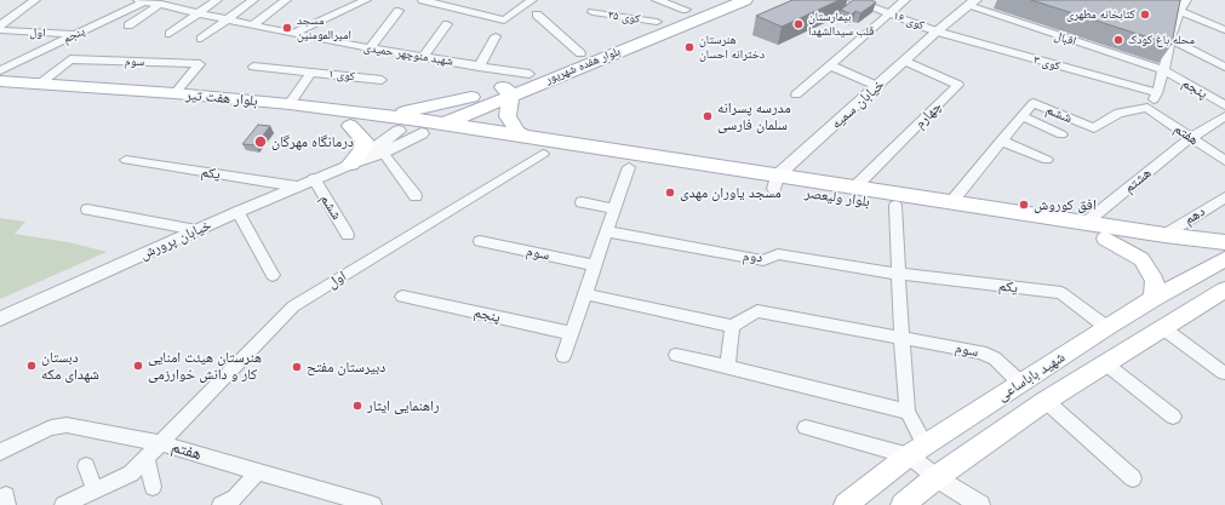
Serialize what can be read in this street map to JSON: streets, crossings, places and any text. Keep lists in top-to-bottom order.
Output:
{
  "streets": {
    "main road": [
      "بلوار هفده شهریور",
      "بلوار هفت تیر",
      "بلوار ولیعصر",
      "شهید باباساعی"
    ],
    "street": [
      "کوی ۳۵",
      "کوی ۱۶",
      "اول",
      "پنجم",
      "اقبال",
      "شهبد منوچهر حمیدی",
      "سوم",
      "کوی ۳",
      "کوی ۱",
      "خیابان سمیه",
      "ششم",
      "چهارم",
      "هفتم",
      "یکم",
      "هشتم",
      "دهم",
      "خیابان پرورش",
      "دوم"
    ]
  },
  "crossings": [
    ["کوی ۳۵", "بلوار هفده شهریور"],
    ["کوی ۱۶", "کوی ۳"],
    ["کوی ۱۶", "خیابان سمیه"],
    ["اول", "پنجم"],
    ["اول", "هفتم"],
    ["اول", "بلوار ولیعصر"],
    ["پنجم", "اقبال"],
    ["پنجم", "شهبد منوچهر حمیدی"],
    ["اقبال", "خیابان سمیه"],
    ["شهبد منوچهر حمیدی", "بلوار هفده شهریور"],
    ["سوم", "بلوار هفت تیر"],
    ["سوم", "شهید باباساعی"],
    ["کوی ۳", "خیابان سمیه"],
    ["بلوار هفده شهریور", "بلوار هفت تیر"],
    ["بلوار هفده شهریور", "بلوار ولیعصر"],
    ["بلوار هفده شهریور", "خیابان پرورش"],
    ["کوی ۱", "بلوار هفت تیر"],
    ["بلوار هفت تیر", "بلوار ولیعصر"],
    ["بلوار هفت تیر", "خیابان پرورش"],
    ["خیابان سمیه", "چهارم"],
    ["خیابان سمیه", "بلوار ولیعصر"],
    ["ششم", "هفتم"],
    ["ششم", "بلوار ولیعصر"],
    ["ششم", "خیابان پرورش"],
    ["چهارم", "بلوار ولیعصر"],
    ["هفتم", "هشتم"],
    ["یکم", "خیابان پرورش"],
    ["یکم", "دوم"],
    ["یکم", "شهید باباساعی"],
    ["هشتم", "بلوار ولیعصر"],
    ["بلوار ولیعصر", "دهم"],
    ["بلوار ولیعصر", "خیابان پرورش"],
    ["بلوار ولیعصر", "شهید باباساعی"]
  ],
  "places": [
    "کتابخانه مطهری",
    "بیمارستان قلب سیدالشهدا",
    "مسجد امیرالمومنین",
    "محله باغ کودک",
    "هنرستان دخترانه احسان",
    "مدرسه پسرانه سلمان فارسی",
    "درمانگاه مهرگان",
    "مسجد یاوران مهدی",
    "افق کوروش",
    "دبستان شهدای مکه",
    "هنرستان هیئت امنایی کار و دانش خوارزمی",
    "دبیرستان مفتح",
    "راهنمایی ایثار"
  ]
}
